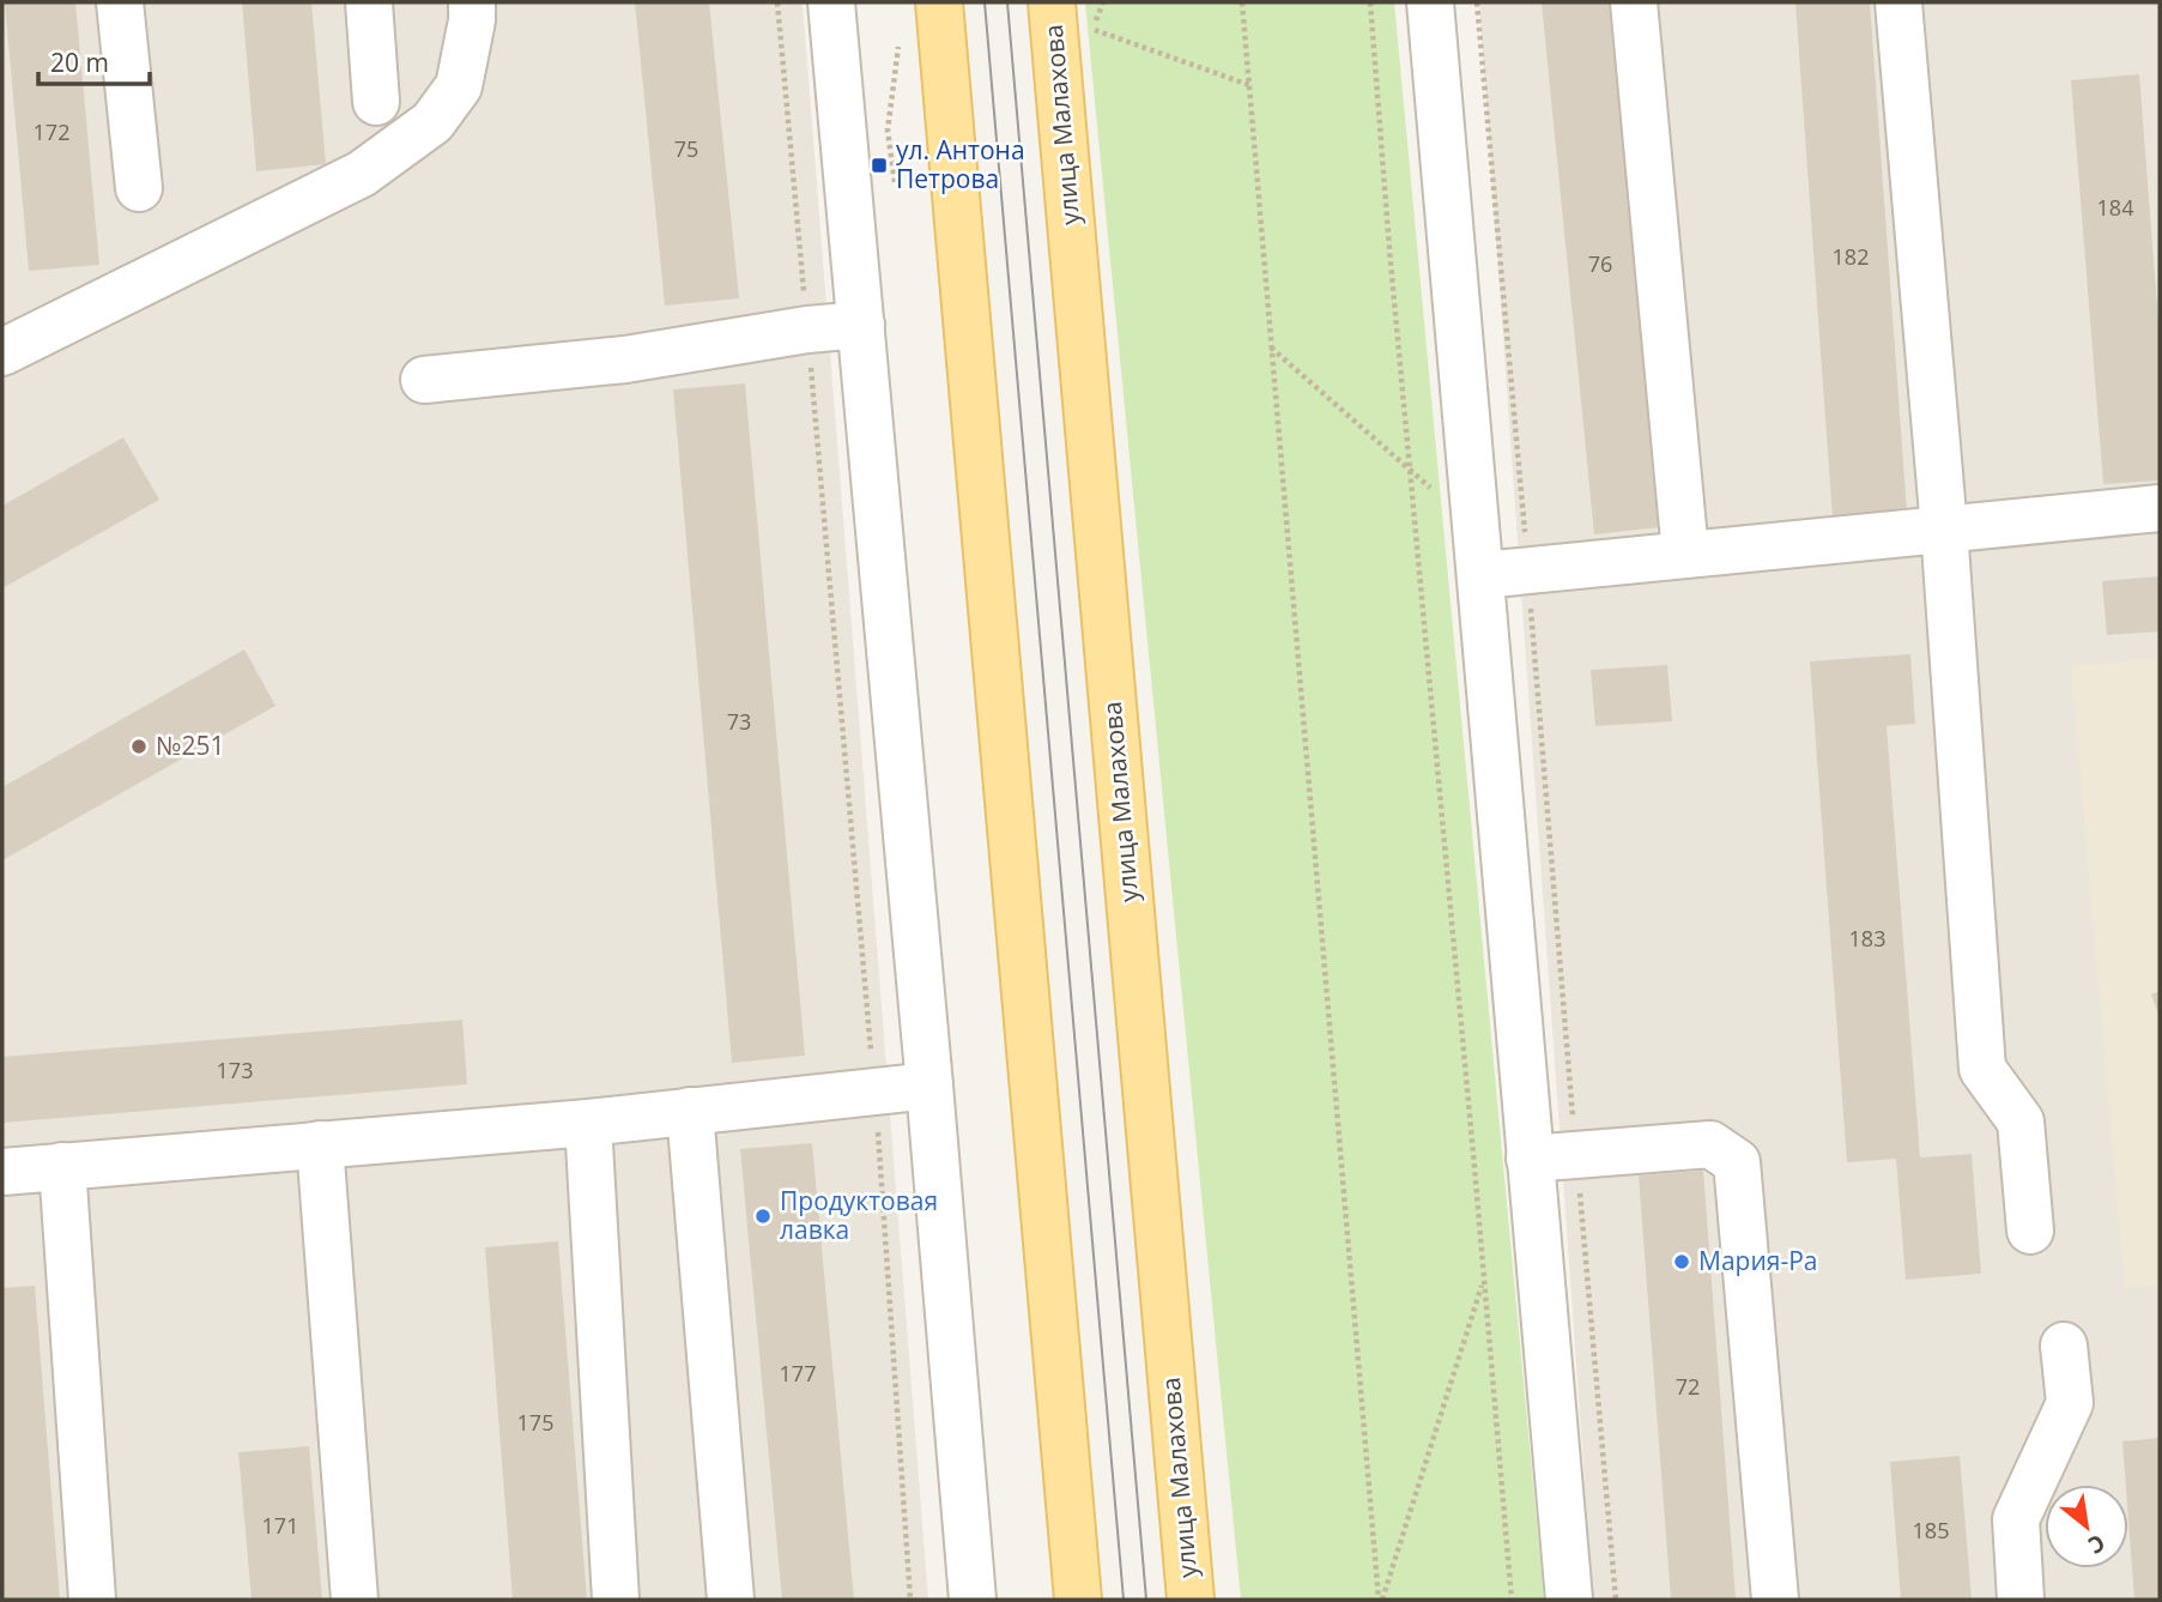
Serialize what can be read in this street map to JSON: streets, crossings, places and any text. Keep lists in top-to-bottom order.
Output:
{
  "streets": {
    "main road": ["улица Малахова"]
  },
  "places": {
    "transit": ["ул. Антона Петрова"],
    "other": ["№251", "Продуктовая лавка", "Мария-Ра"]
  },
  "house_numbers": [
    "172",
    "75",
    "184",
    "182",
    "76",
    "73",
    "183",
    "173",
    "177",
    "72",
    "175",
    "171",
    "185"
  ],
  "scale_bar": "20 m",
  "north": "bottom right"
}
